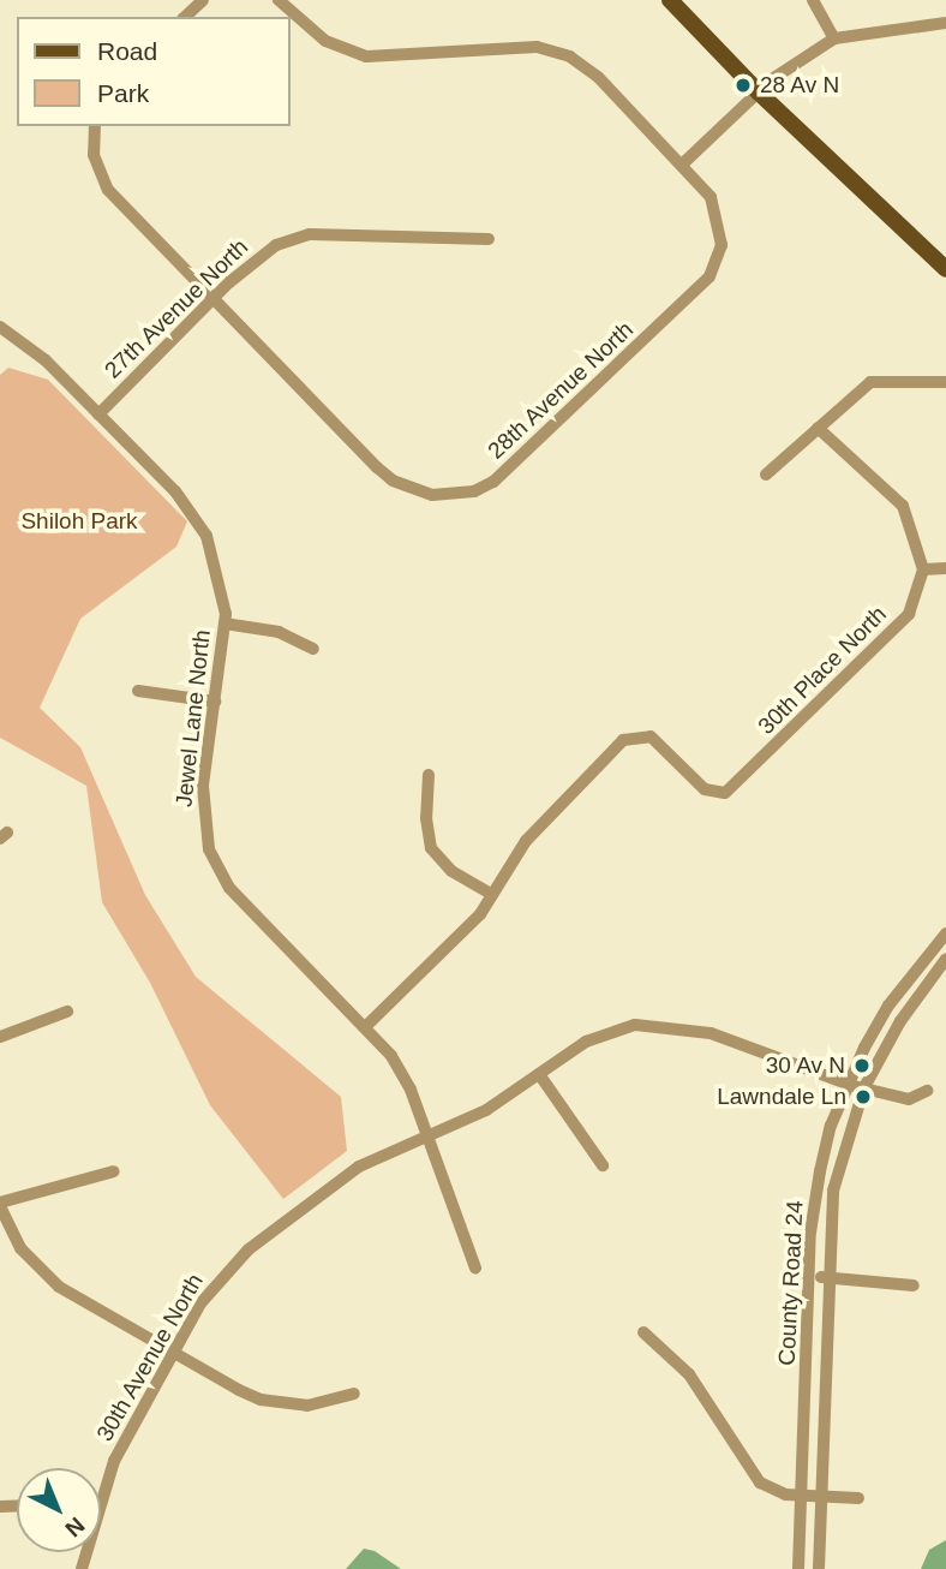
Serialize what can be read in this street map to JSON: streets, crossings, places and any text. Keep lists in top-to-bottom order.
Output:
{
  "streets": {
    "street": [
      "27th Avenue North",
      "28th Avenue North",
      "30th Place North",
      "Jewel Lane North",
      "County Road 24",
      "30th Avenue North"
    ]
  },
  "crossings": [
    ["27th Avenue North", "28th Avenue North"],
    ["27th Avenue North", "Jewel Lane North"],
    ["Jewel Lane North", "30th Avenue North"],
    ["County Road 24", "30th Avenue North"]
  ],
  "parks": ["Shiloh Park"],
  "places": ["28 Av N", "30 Av N", "Lawndale Ln"],
  "legend": ["Road", "Park"],
  "north": "bottom right"
}
